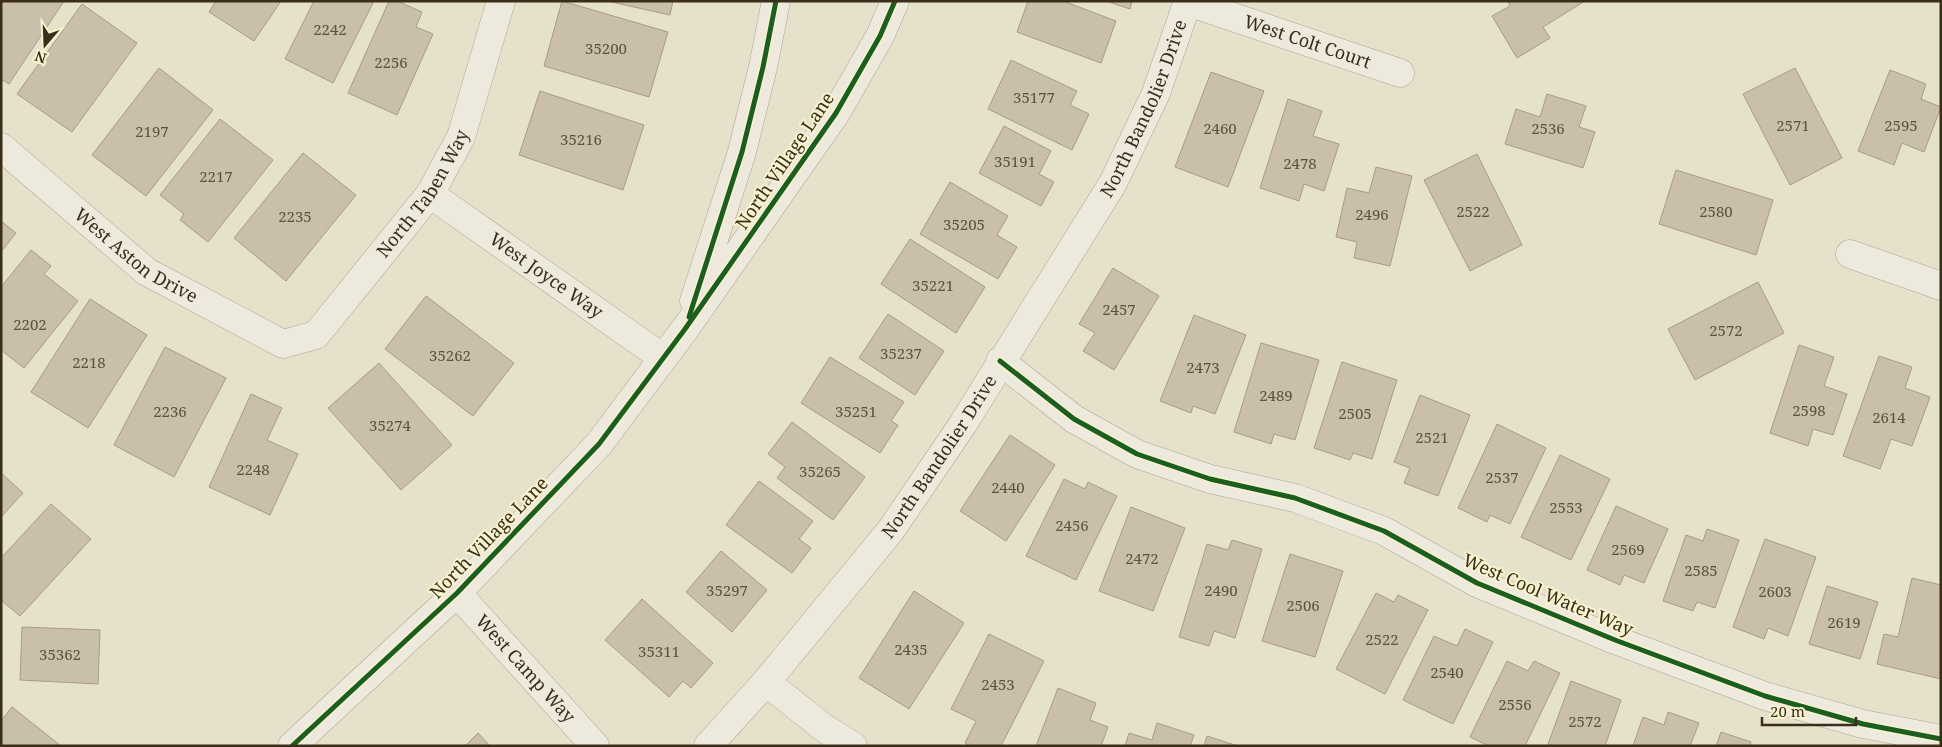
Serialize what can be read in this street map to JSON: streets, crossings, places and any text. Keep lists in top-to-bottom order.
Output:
{
  "streets": {
    "street": [
      "West Colt Court",
      "North Bandolier Drive",
      "North Village Lane",
      "North Taben Way",
      "West Aston Drive",
      "West Joyce Way",
      "West Cool Water Way",
      "West Camp Way"
    ]
  },
  "crossings": [
    ["West Colt Court", "North Bandolier Drive"],
    ["North Bandolier Drive", "West Cool Water Way"],
    ["North Village Lane", "West Joyce Way"],
    ["North Village Lane", "West Camp Way"],
    ["North Taben Way", "West Aston Drive"],
    ["North Taben Way", "West Joyce Way"]
  ],
  "house_numbers": [
    "2242",
    "35200",
    "2256",
    "35177",
    "2571",
    "2595",
    "2460",
    "2536",
    "2197",
    "35216",
    "35191",
    "2478",
    "2217",
    "2522",
    "2580",
    "2496",
    "2235",
    "35205",
    "35221",
    "2457",
    "2202",
    "2572",
    "35237",
    "35262",
    "2218",
    "2473",
    "2489",
    "2598",
    "2236",
    "35251",
    "2505",
    "2614",
    "35274",
    "2521",
    "2248",
    "35265",
    "2537",
    "2440",
    "2553",
    "2456",
    "2569",
    "2472",
    "2585",
    "35297",
    "2490",
    "2603",
    "2506",
    "2619",
    "2522",
    "2435",
    "35311",
    "35362",
    "2540",
    "2453",
    "2556",
    "2572"
  ],
  "scale_bar": "20 m",
  "north": "bottom"
}
